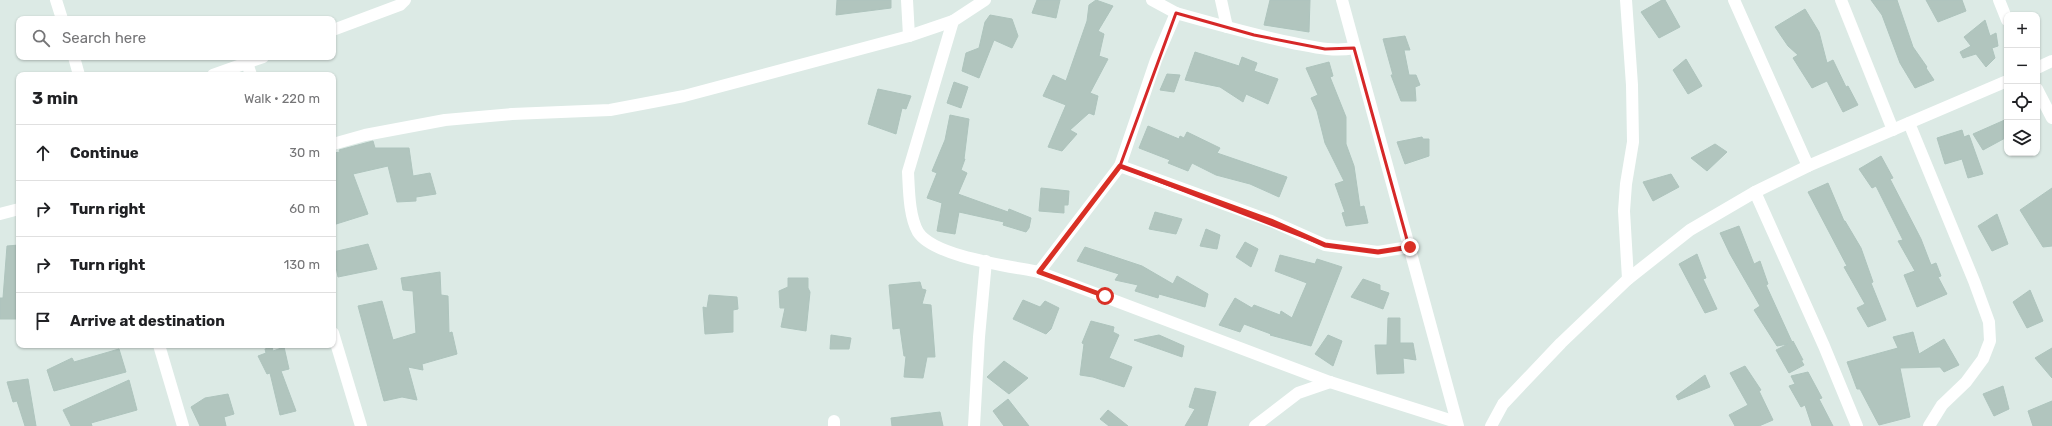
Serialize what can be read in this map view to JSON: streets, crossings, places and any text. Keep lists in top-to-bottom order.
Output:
{
  "page": {
    "map_buttons": ["+", "−"],
    "search": "Search here",
    "heading": ["3 min", "Walk · 220 m"],
    "list": [
      ["Continue", "30 m"],
      ["Turn right", "60 m"],
      ["Turn right", "130 m"],
      "Arrive at destination"
    ]
  }
}
